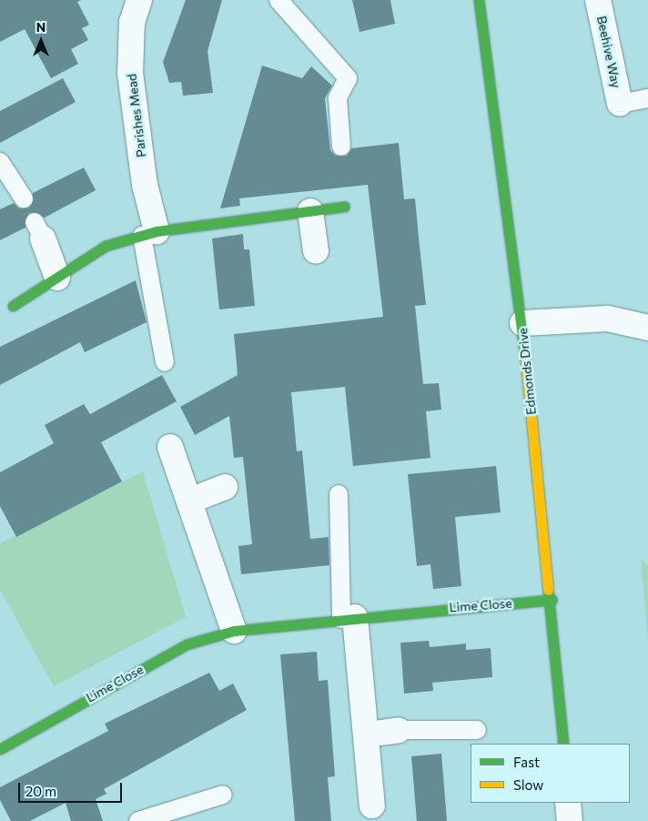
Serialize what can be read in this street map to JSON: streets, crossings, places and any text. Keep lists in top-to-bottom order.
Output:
{
  "streets": {
    "street": [
      "Beehive Way",
      "Parishes Mead",
      "Edmonds Drive",
      "Lime Close"
    ]
  },
  "crossings": [
    ["Edmonds Drive", "Lime Close"]
  ],
  "legend": ["Fast", "Slow"],
  "scale_bar": "20 m",
  "north": "top"
}
